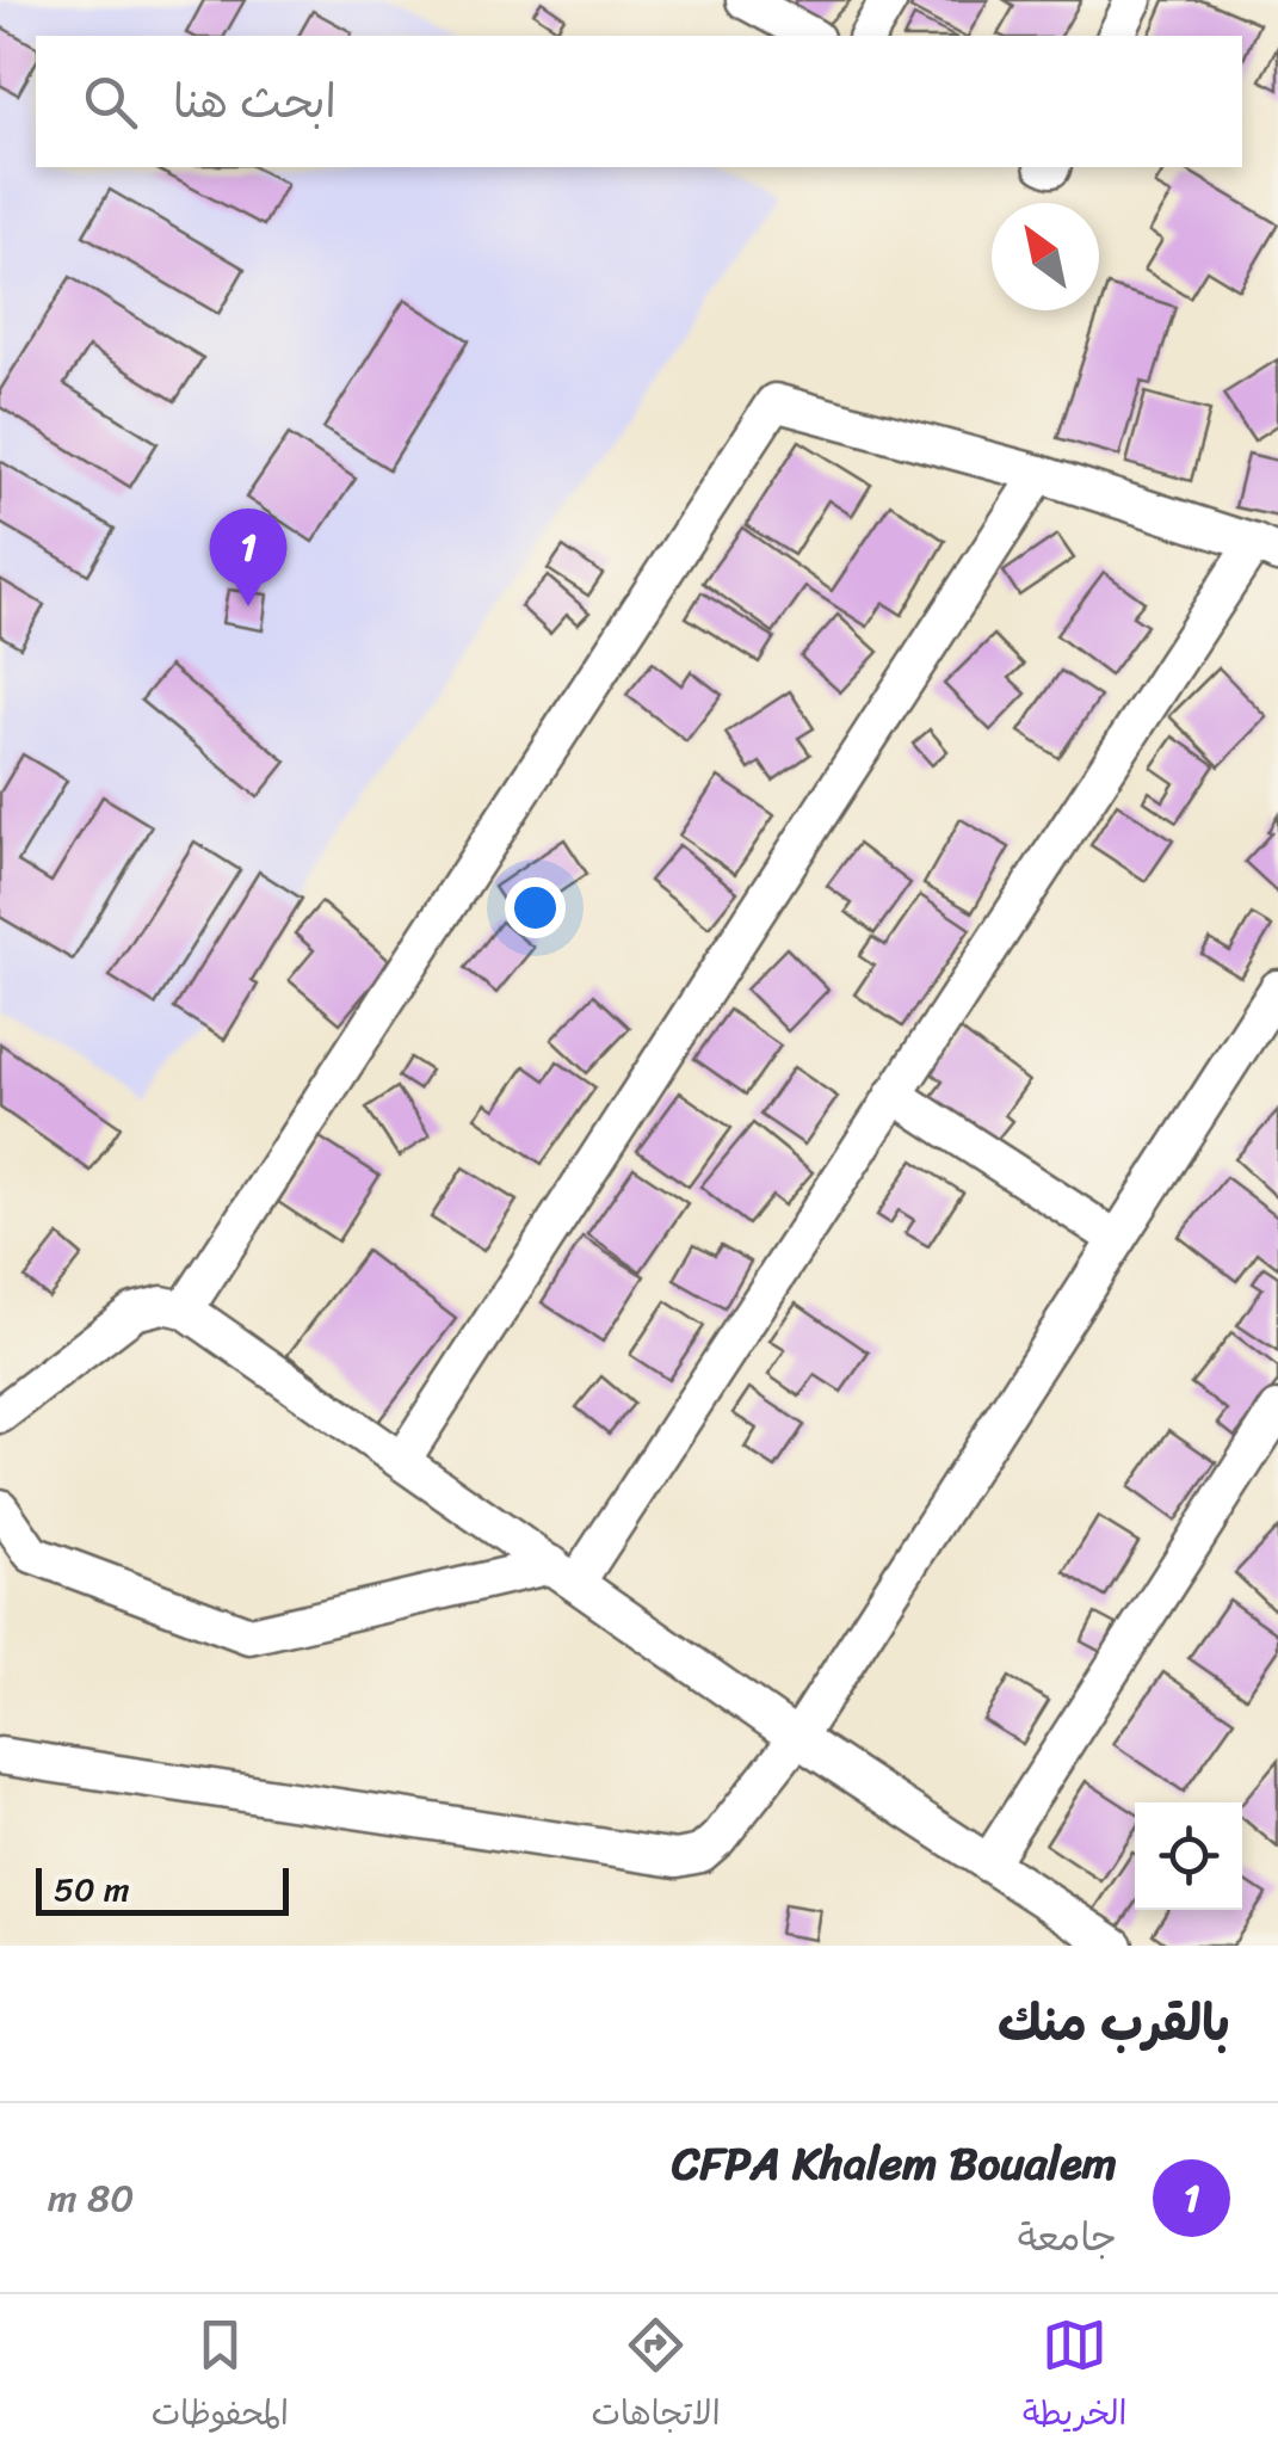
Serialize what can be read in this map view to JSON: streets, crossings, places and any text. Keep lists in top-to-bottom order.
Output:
{
  "scale_bar": "50 m",
  "north": "top left",
  "page": {
    "search": "ابحث هنا",
    "pins": "1",
    "scale": "50 m",
    "heading": "بالقرب منك",
    "list": [
      {
        "mark": "1",
        "name": "CFPA Khalem Boualem",
        "note": "جامعة",
        "value": "80 m"
      }
    ],
    "nav": ["الخريطة", "الاتجاهات", "المحفوظات"]
  }
}
